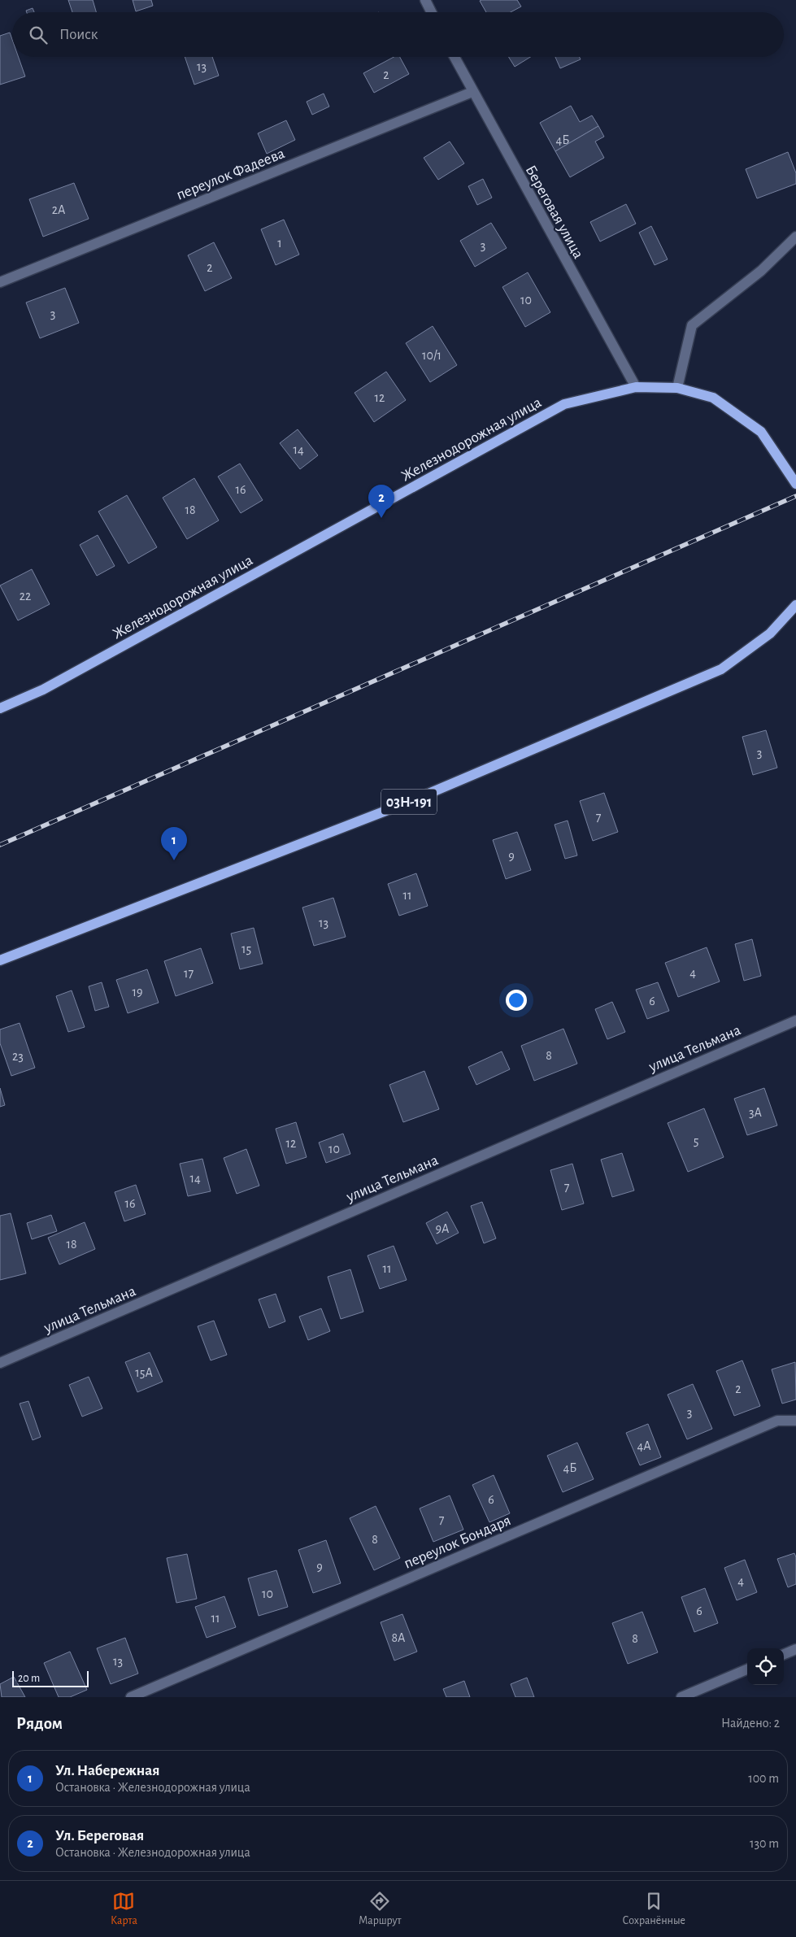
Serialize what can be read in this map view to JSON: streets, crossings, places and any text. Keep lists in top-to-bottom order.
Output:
{
  "streets": {
    "main road": ["Железнодорожная улица", "03Н-191"],
    "street": [
      "переулок Фадеева",
      "Береговая улица",
      "улица Тельмана",
      "переулок Бондаря"
    ]
  },
  "crossings": [
    ["переулок Фадеева", "Береговая улица"],
    ["Береговая улица", "Железнодорожная улица"]
  ],
  "house_numbers": [
    "13",
    "2",
    "4Б",
    "2А",
    "1",
    "3",
    "2",
    "10",
    "3",
    "10/1",
    "12",
    "14",
    "16",
    "18",
    "22",
    "3",
    "7",
    "9",
    "11",
    "13",
    "15",
    "4",
    "17",
    "19",
    "6",
    "8",
    "23",
    "3А",
    "5",
    "12",
    "10",
    "14",
    "7",
    "16",
    "9А",
    "18",
    "11",
    "15А",
    "2",
    "3",
    "4А",
    "4Б",
    "6",
    "7",
    "8",
    "9",
    "4",
    "10",
    "6",
    "11",
    "8А",
    "8",
    "13"
  ],
  "scale_bar": "20 m",
  "page": {
    "search": "Поиск",
    "pins": ["2", "1"],
    "scale": "20 m",
    "heading": ["Рядом", "Найдено: 2"],
    "list": [
      {
        "mark": "1",
        "name": "Ул. Набережная",
        "note": "Остановка · Железнодорожная улица",
        "value": "100 m"
      },
      {
        "mark": "2",
        "name": "Ул. Береговая",
        "note": "Остановка · Железнодорожная улица",
        "value": "130 m"
      }
    ],
    "nav": ["Карта", "Маршрут", "Сохранённые"]
  }
}
